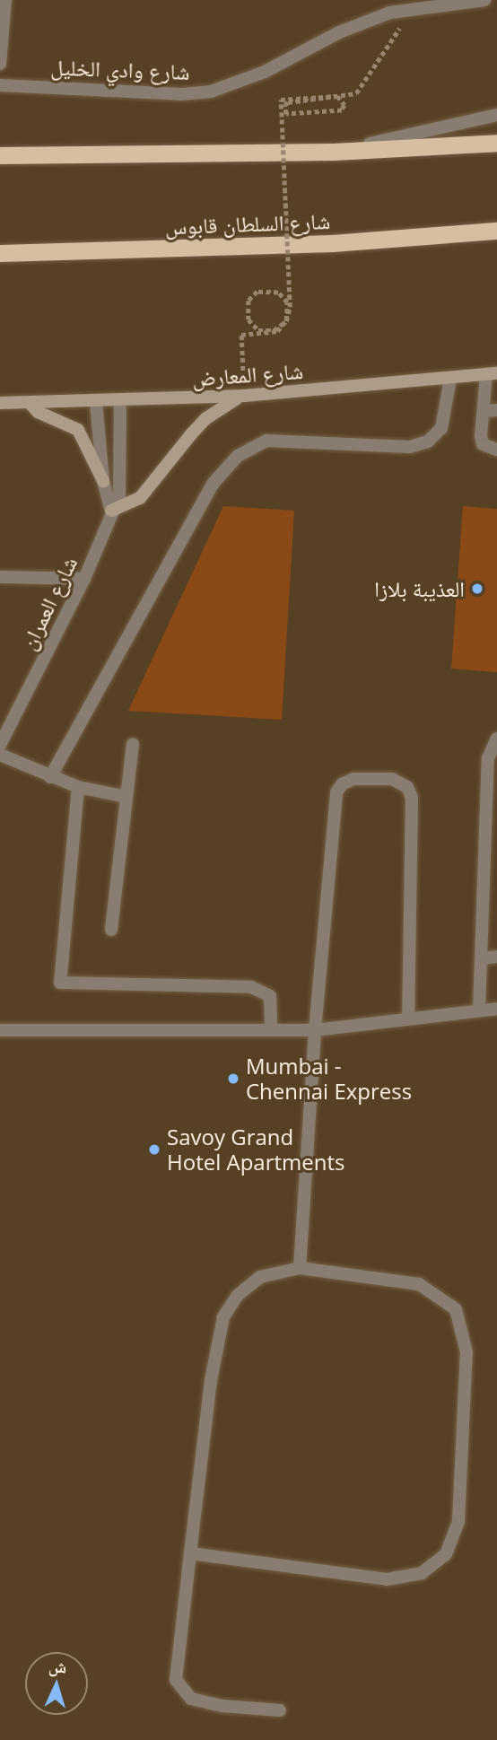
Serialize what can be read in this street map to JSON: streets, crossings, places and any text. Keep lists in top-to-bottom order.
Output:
{
  "streets": {
    "highway": ["شارع السلطان قابوس"],
    "main road": ["شارع المعارض"],
    "street": ["شارع وادي الخليل", "شارع العمران"]
  },
  "crossings": [
    ["شارع المعارض", "شارع العمران"]
  ],
  "places": ["العذيبة بلازا", "Mumbai - Chennai Express", "Savoy Grand Hotel Apartments"],
  "north": "top"
}
